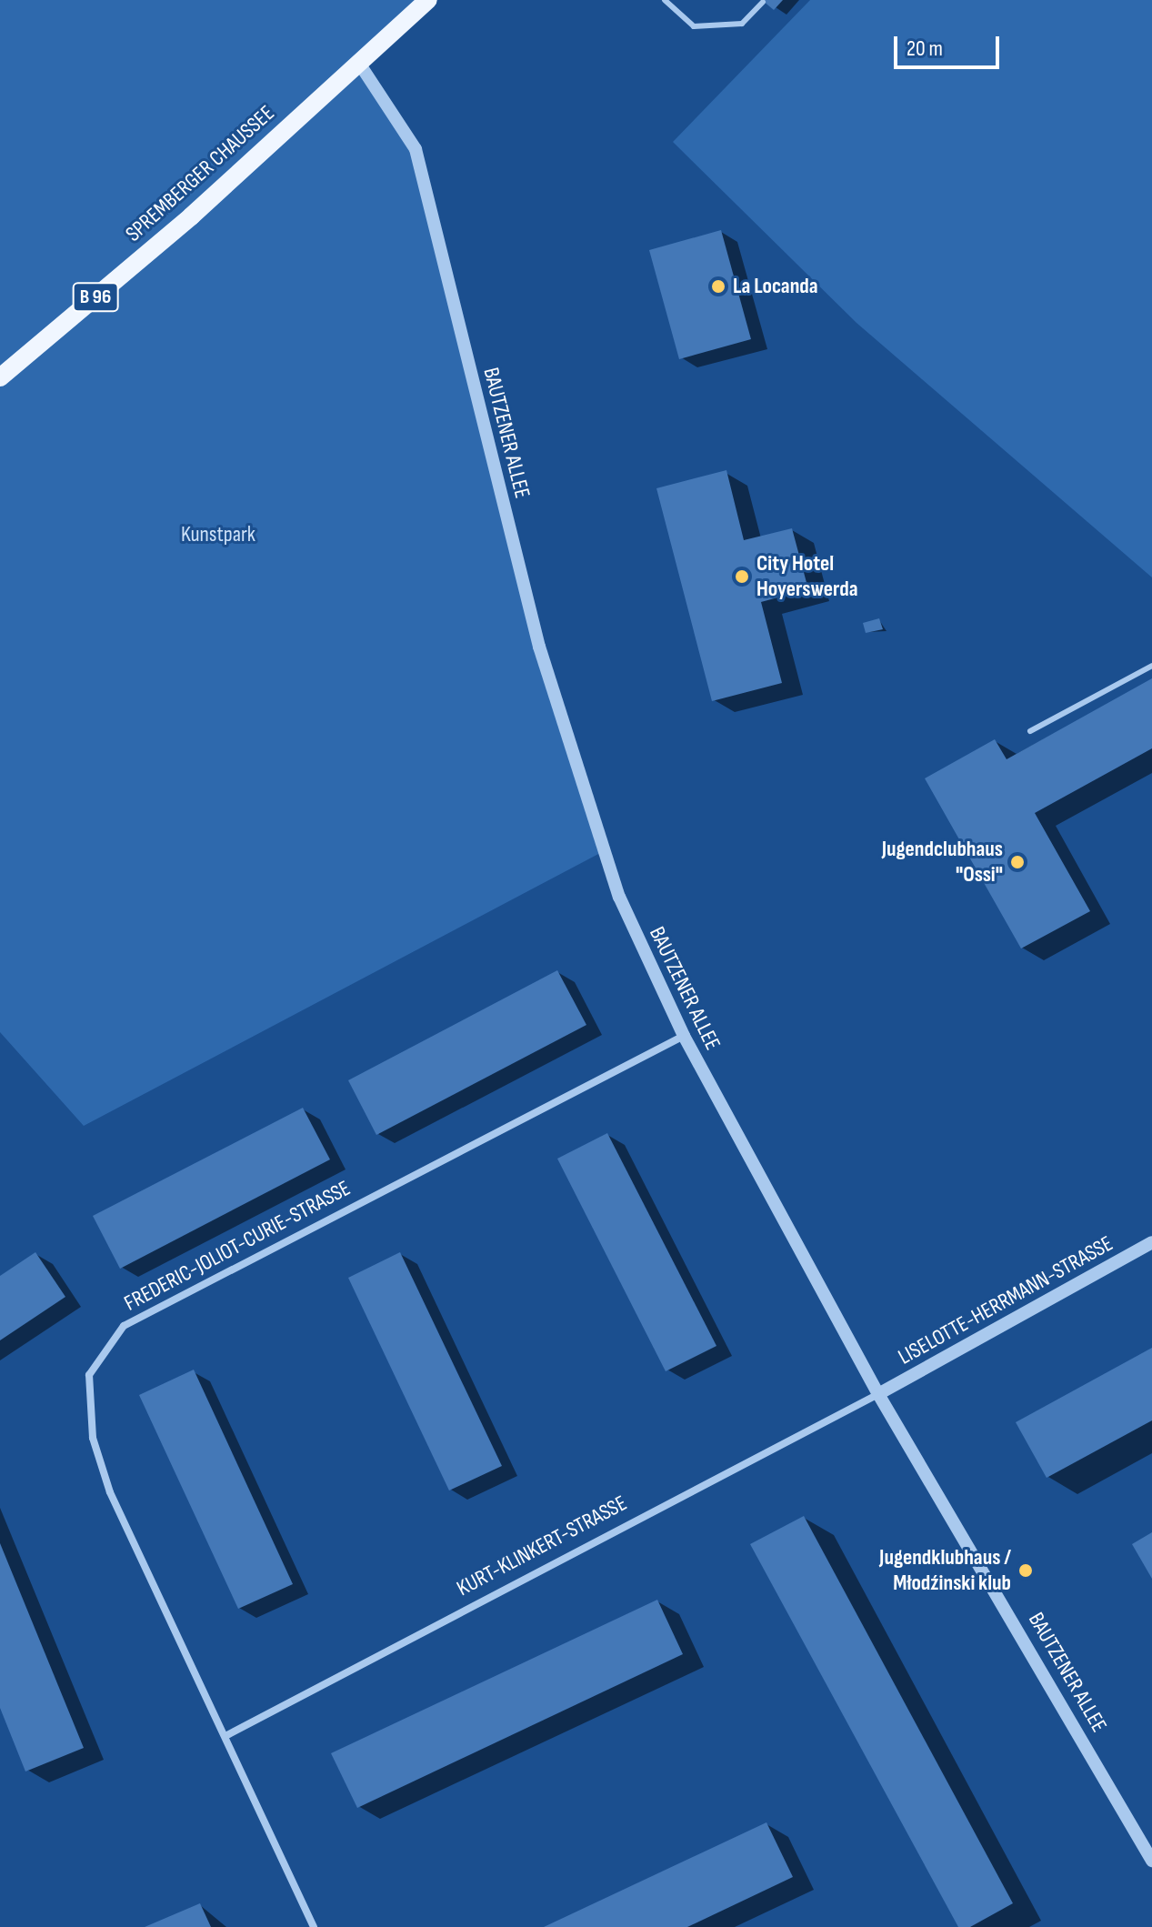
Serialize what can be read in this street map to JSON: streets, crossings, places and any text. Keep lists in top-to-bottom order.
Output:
{
  "streets": {
    "main road": ["SPREMBERGER CHAUSSEE", "B 96"],
    "street": [
      "BAUTZENER ALLEE",
      "FREDERIC-JOLIOT-CURIE-STRASSE",
      "LISELOTTE-HERRMANN-STRASSE",
      "KURT-KLINKERT-STRASSE"
    ]
  },
  "crossings": [
    ["SPREMBERGER CHAUSSEE", "BAUTZENER ALLEE"],
    ["BAUTZENER ALLEE", "FREDERIC-JOLIOT-CURIE-STRASSE"],
    ["BAUTZENER ALLEE", "LISELOTTE-HERRMANN-STRASSE"],
    ["BAUTZENER ALLEE", "KURT-KLINKERT-STRASSE"],
    ["FREDERIC-JOLIOT-CURIE-STRASSE", "KURT-KLINKERT-STRASSE"],
    ["LISELOTTE-HERRMANN-STRASSE", "KURT-KLINKERT-STRASSE"]
  ],
  "parks": ["Kunstpark"],
  "places": [
    "La Locanda",
    "City Hotel Hoyerswerda",
    "Jugendclubhaus \"Ossi\"",
    "Jugendklubhaus / Młodźinski klub"
  ],
  "scale_bar": "20 m"
}
